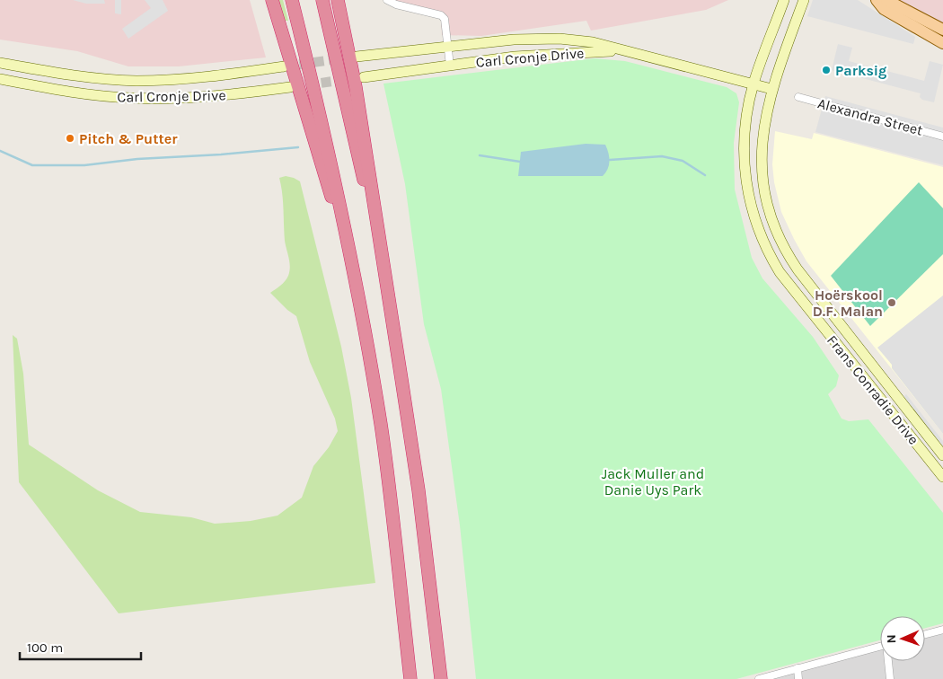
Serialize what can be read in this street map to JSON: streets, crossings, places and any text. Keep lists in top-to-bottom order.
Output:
{
  "streets": {
    "main road": ["Carl Cronje Drive", "Frans Conradie Drive"],
    "street": ["Alexandra Street"]
  },
  "crossings": [
    ["Carl Cronje Drive", "Frans Conradie Drive"]
  ],
  "parks": ["Jack Muller and Danie Uys Park"],
  "places": ["Parksig", "Pitch & Putter", "Hoërskool D.F. Malan"],
  "scale_bar": "100 m",
  "north": "left"
}
